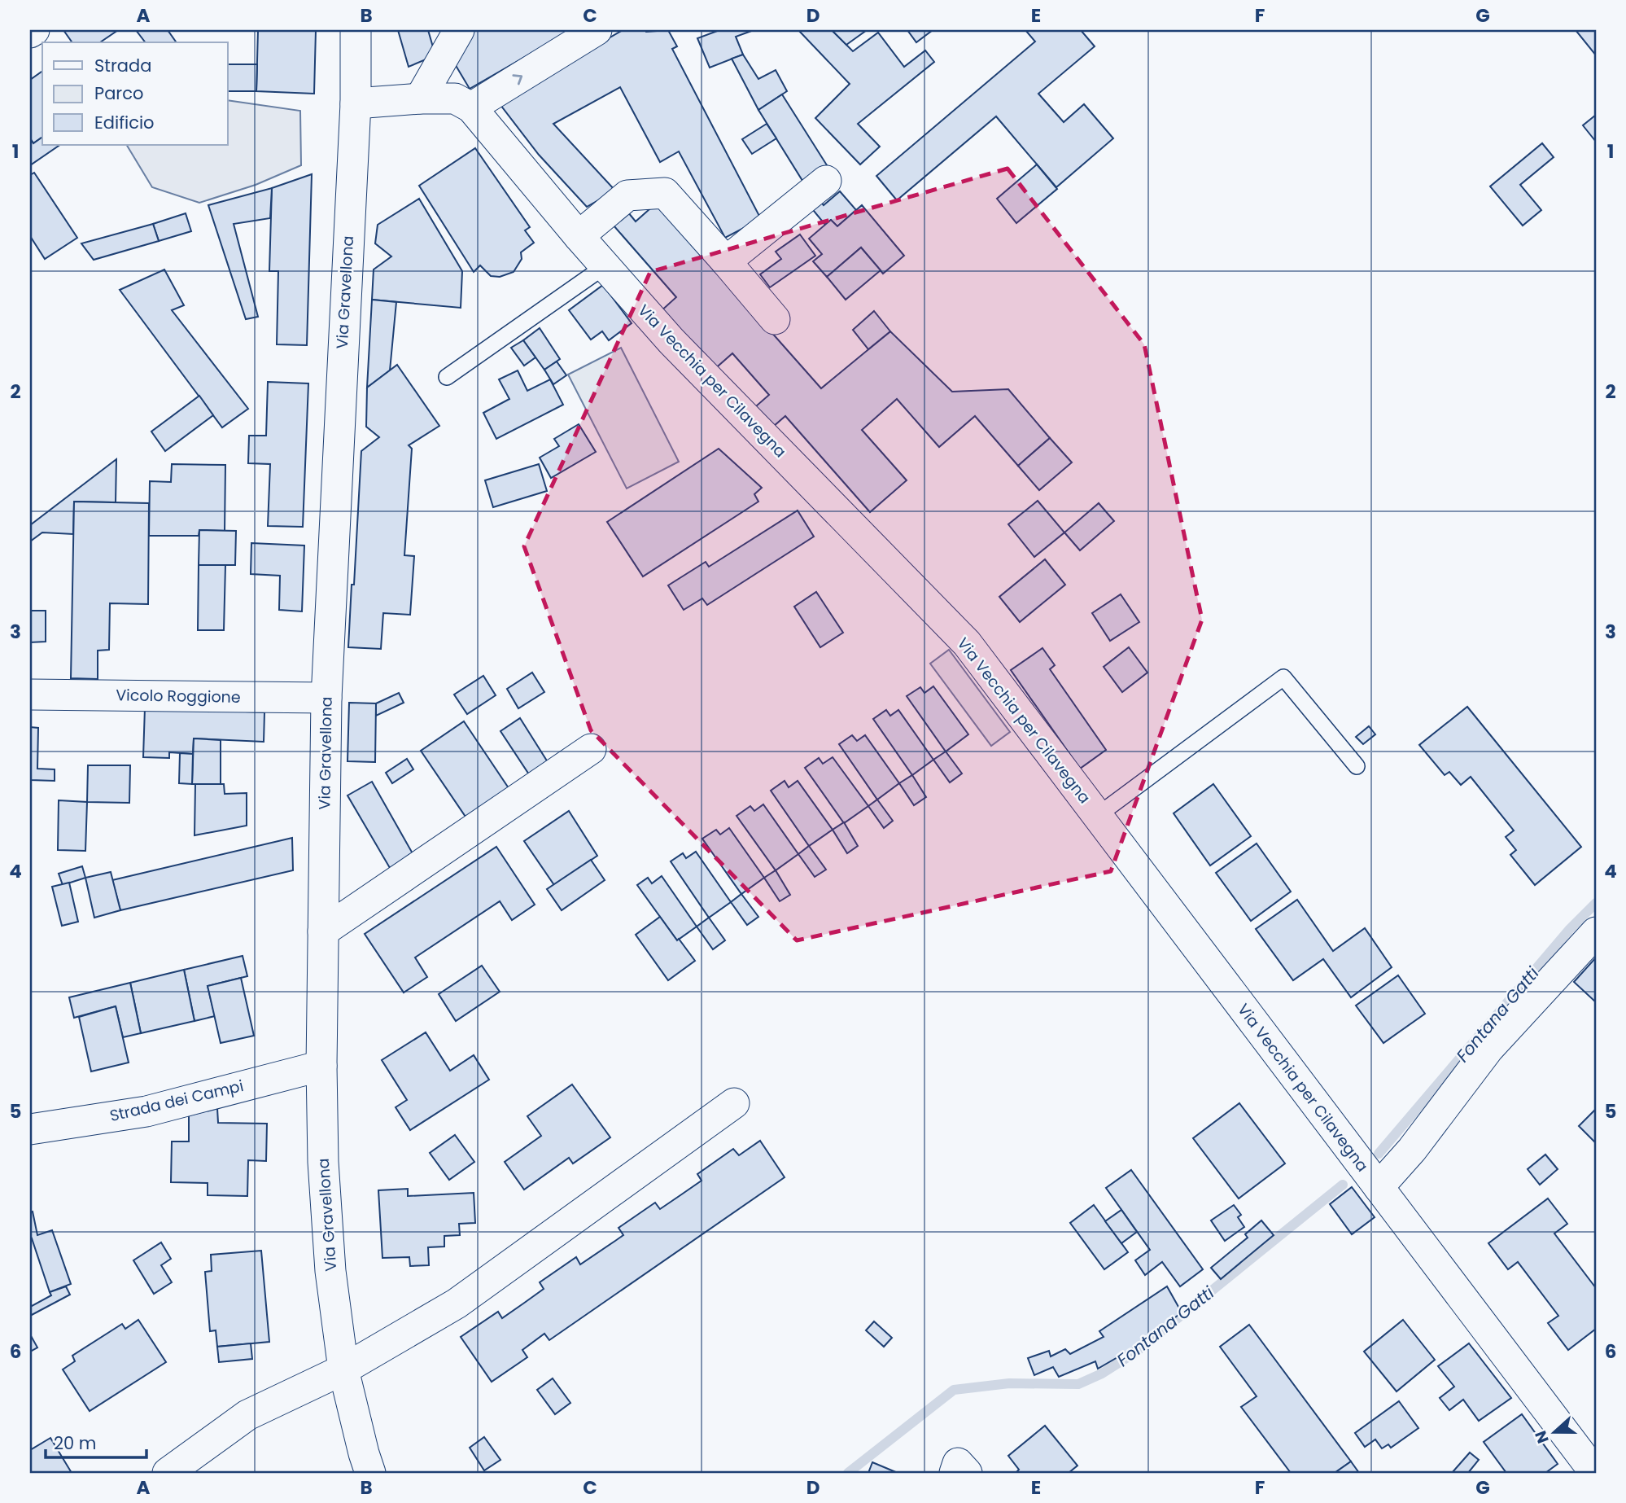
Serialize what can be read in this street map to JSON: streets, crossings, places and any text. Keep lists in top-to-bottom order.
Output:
{
  "streets": {
    "street": [
      "Via Gravellona",
      "Via Vecchia per Cilavegna",
      "Vicolo Roggione",
      "Strada dei Campi"
    ]
  },
  "crossings": [
    ["Via Gravellona", "Vicolo Roggione"],
    ["Via Gravellona", "Strada dei Campi"]
  ],
  "water": ["Fontana Gatti"],
  "legend": ["Strada", "Parco", "Edificio"],
  "scale_bar": "20 m",
  "north": "left",
  "grid": {
    "columns": [
      "A",
      "B",
      "C",
      "D",
      "E",
      "F",
      "G"
    ],
    "rows": [
      "1",
      "2",
      "3",
      "4",
      "5",
      "6"
    ]
  }
}
